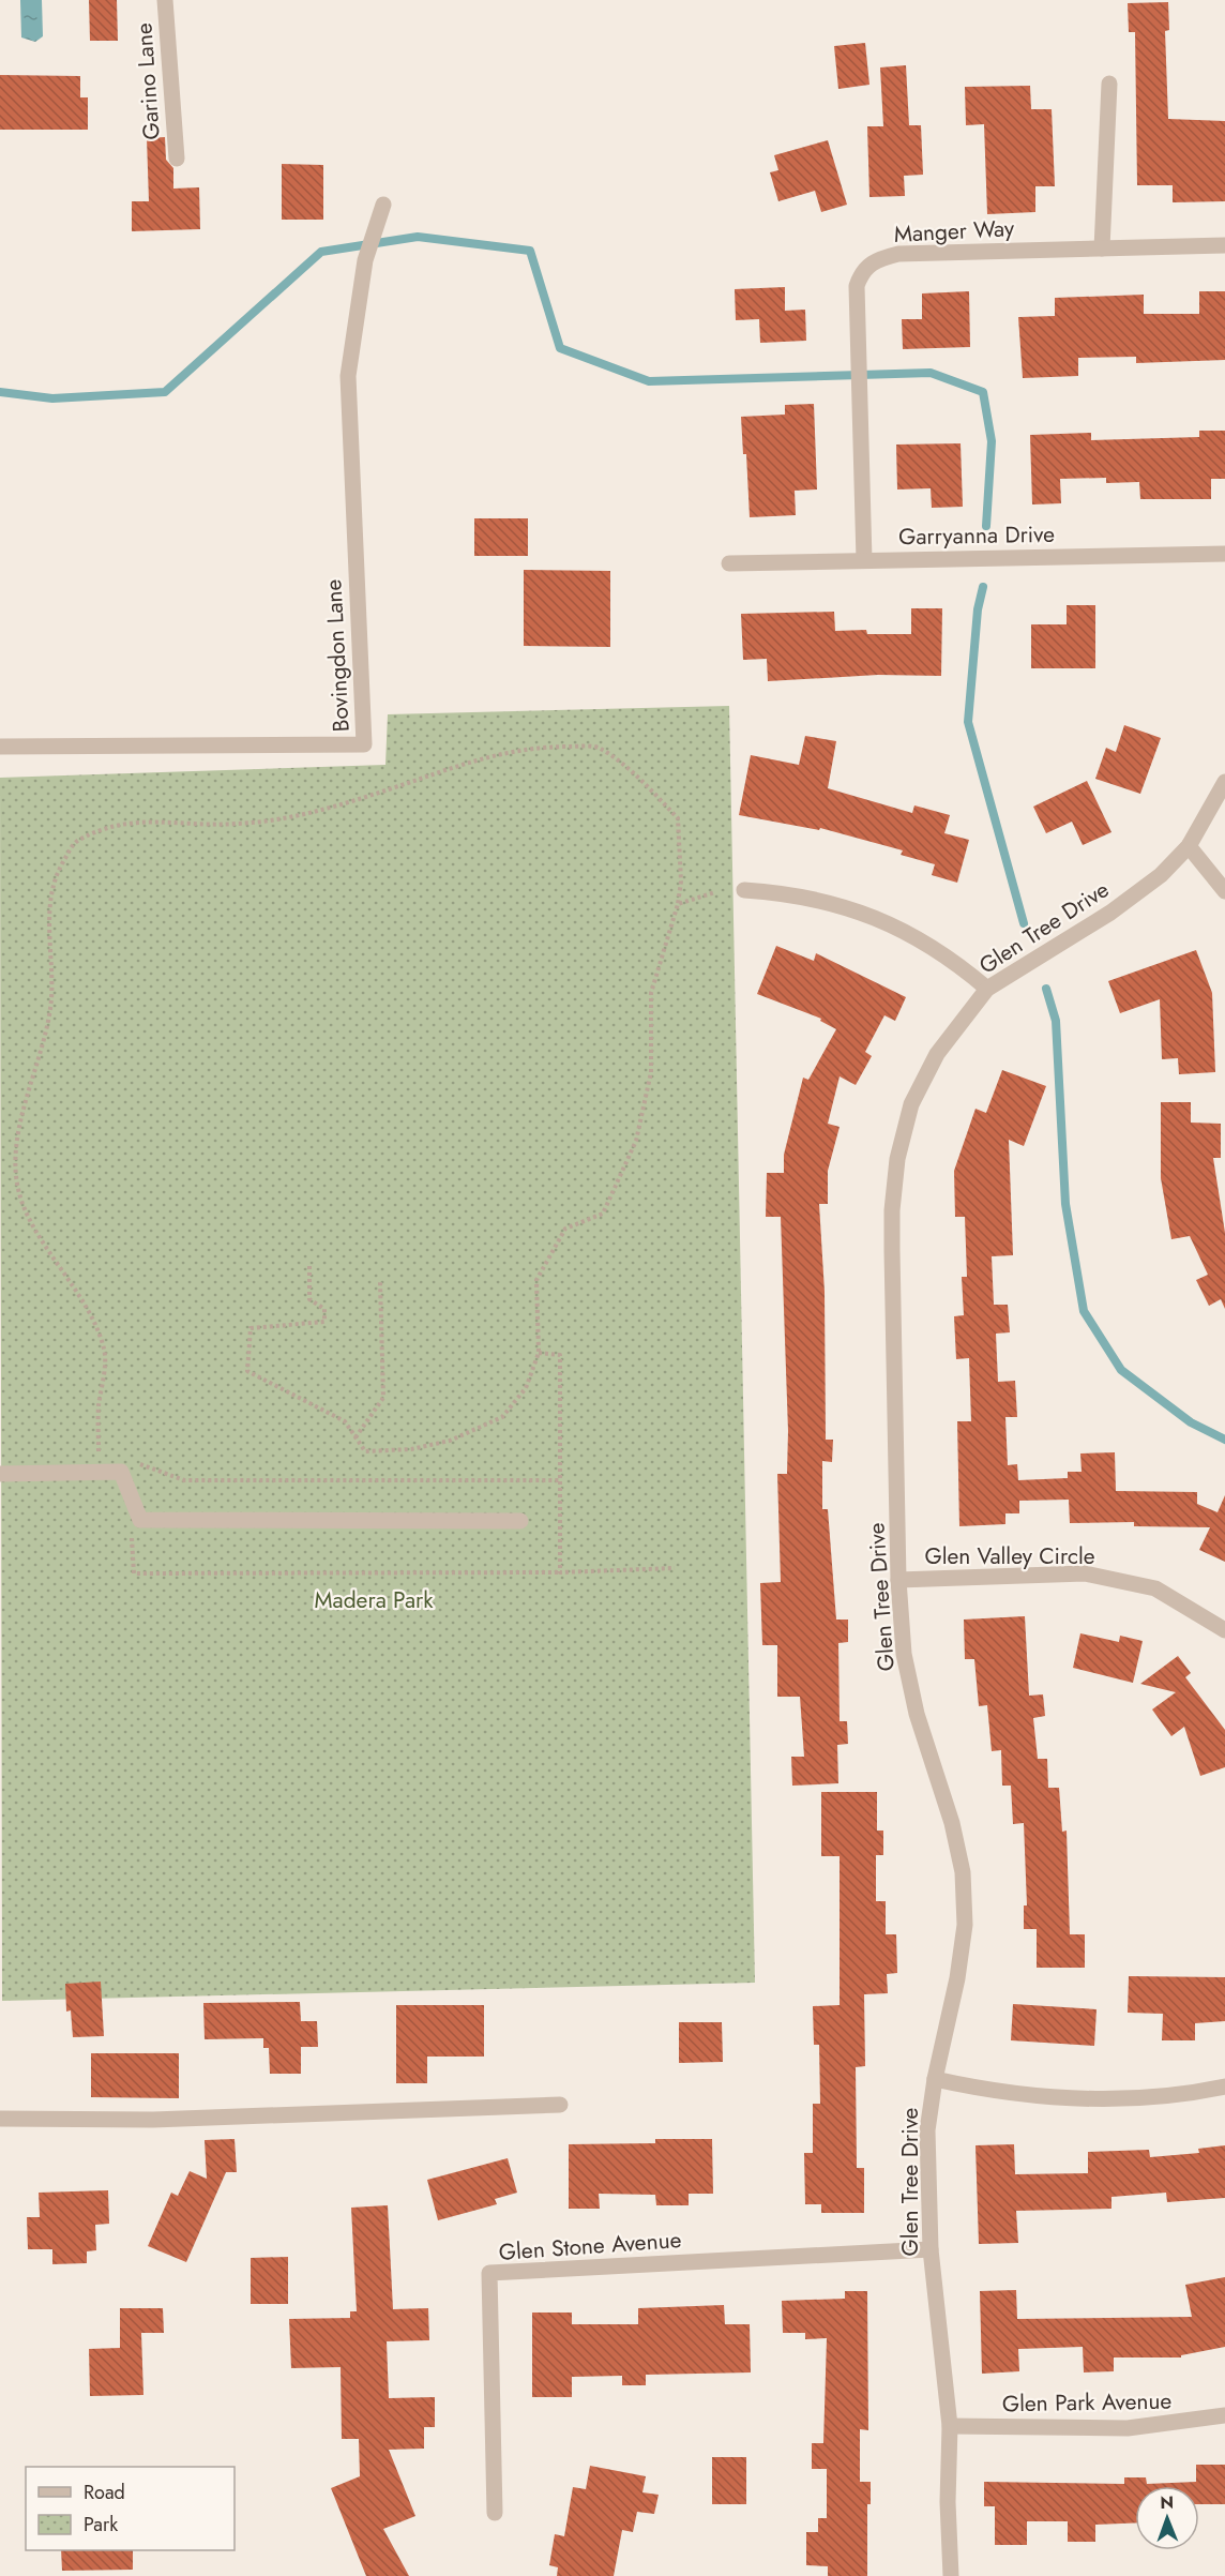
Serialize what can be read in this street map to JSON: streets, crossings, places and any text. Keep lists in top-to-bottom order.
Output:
{
  "streets": {
    "street": [
      "Garino Lane",
      "Manger Way",
      "Garryanna Drive",
      "Bovingdon Lane",
      "Glen Tree Drive",
      "Glen Valley Circle",
      "Glen Stone Avenue",
      "Glen Park Avenue"
    ]
  },
  "crossings": [
    ["Manger Way", "Garryanna Drive"],
    ["Glen Tree Drive", "Glen Valley Circle"],
    ["Glen Tree Drive", "Glen Stone Avenue"],
    ["Glen Tree Drive", "Glen Park Avenue"]
  ],
  "parks": ["Madera Park"],
  "legend": ["Road", "Park"],
  "north": "top"
}
